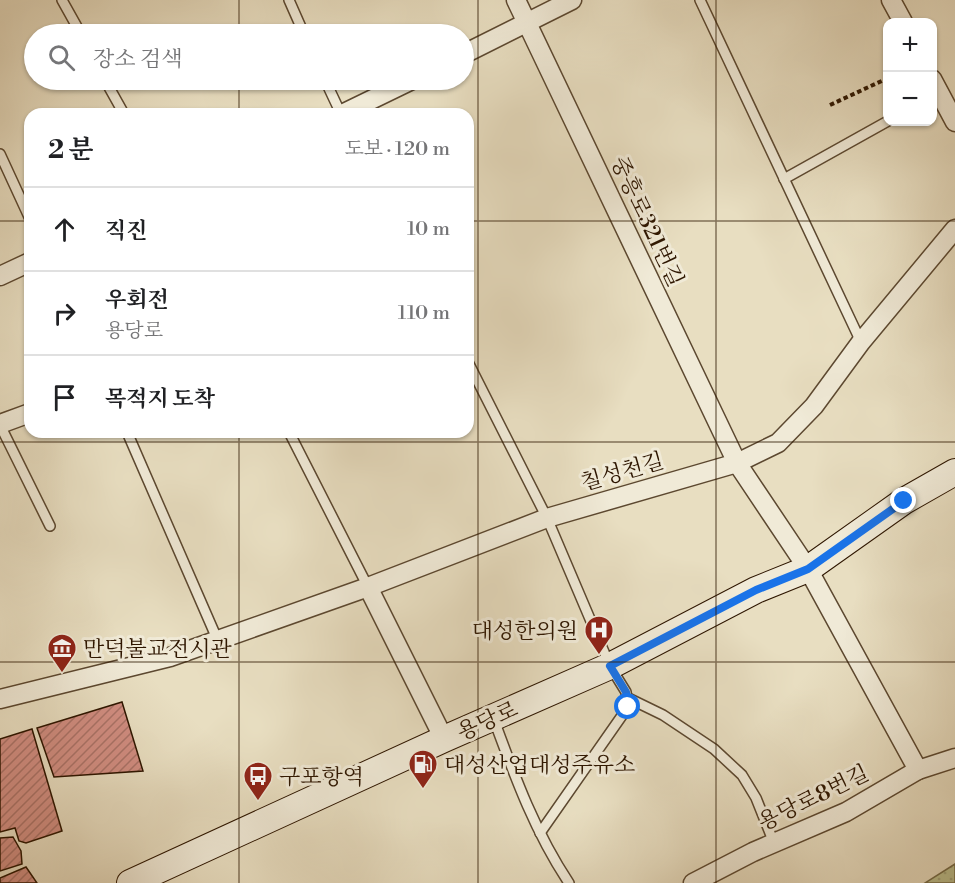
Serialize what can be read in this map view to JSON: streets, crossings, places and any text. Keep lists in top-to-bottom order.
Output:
{
  "streets": {
    "main road": ["용당로"],
    "street": ["중흥로321번길", "칠성천길", "용당로8번길"]
  },
  "crossings": [
    ["중흥로321번길", "칠성천길"],
    ["중흥로321번길", "용당로"]
  ],
  "places": {
    "hospital": ["대성한의원"],
    "museum": ["만덕불교전시관"],
    "fuel station": ["대성산업대성주유소"],
    "bus stop": ["구포항역"]
  },
  "page": {
    "map_buttons": ["+", "−"],
    "search": "장소 검색",
    "heading": ["2 분", "도보 · 120 m"],
    "list": [
      ["직진", "10 m"],
      ["우회전", "용당로", "110 m"],
      "목적지 도착"
    ]
  }
}
